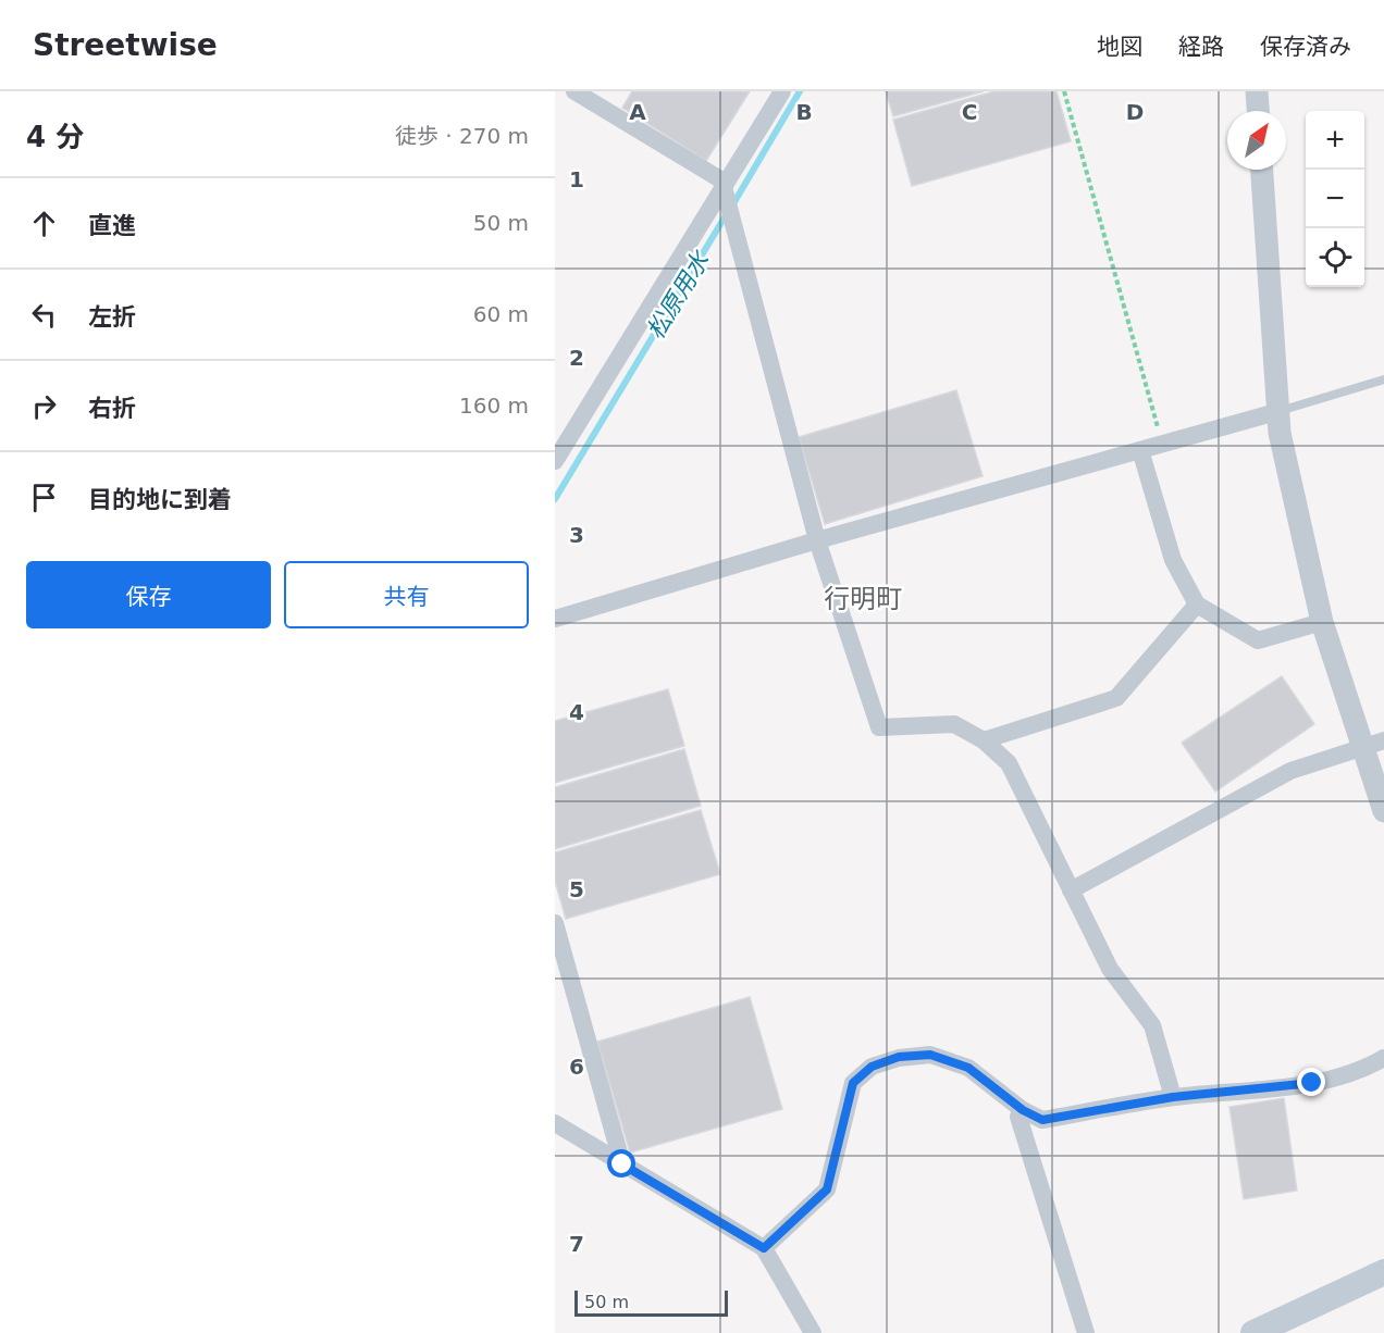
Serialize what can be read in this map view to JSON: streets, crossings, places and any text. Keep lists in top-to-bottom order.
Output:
{
  "districts": ["行明町"],
  "water": ["松原用水"],
  "scale_bar": "50 m",
  "north": "top right",
  "page": {
    "header": "Streetwise",
    "nav": ["地図", "経路", "保存済み"],
    "heading": ["4 分", "徒歩 · 270 m"],
    "map_buttons": ["+", "−"],
    "list": [
      ["直進", "50 m"],
      ["左折", "60 m"],
      ["右折", "160 m"],
      "目的地に到着"
    ],
    "buttons": ["保存", "共有"],
    "scale": "50 m"
  },
  "grid": {
    "columns": [
      "A",
      "B",
      "C",
      "D"
    ],
    "rows": [
      "1",
      "2",
      "3",
      "4",
      "5",
      "6",
      "7"
    ]
  }
}
